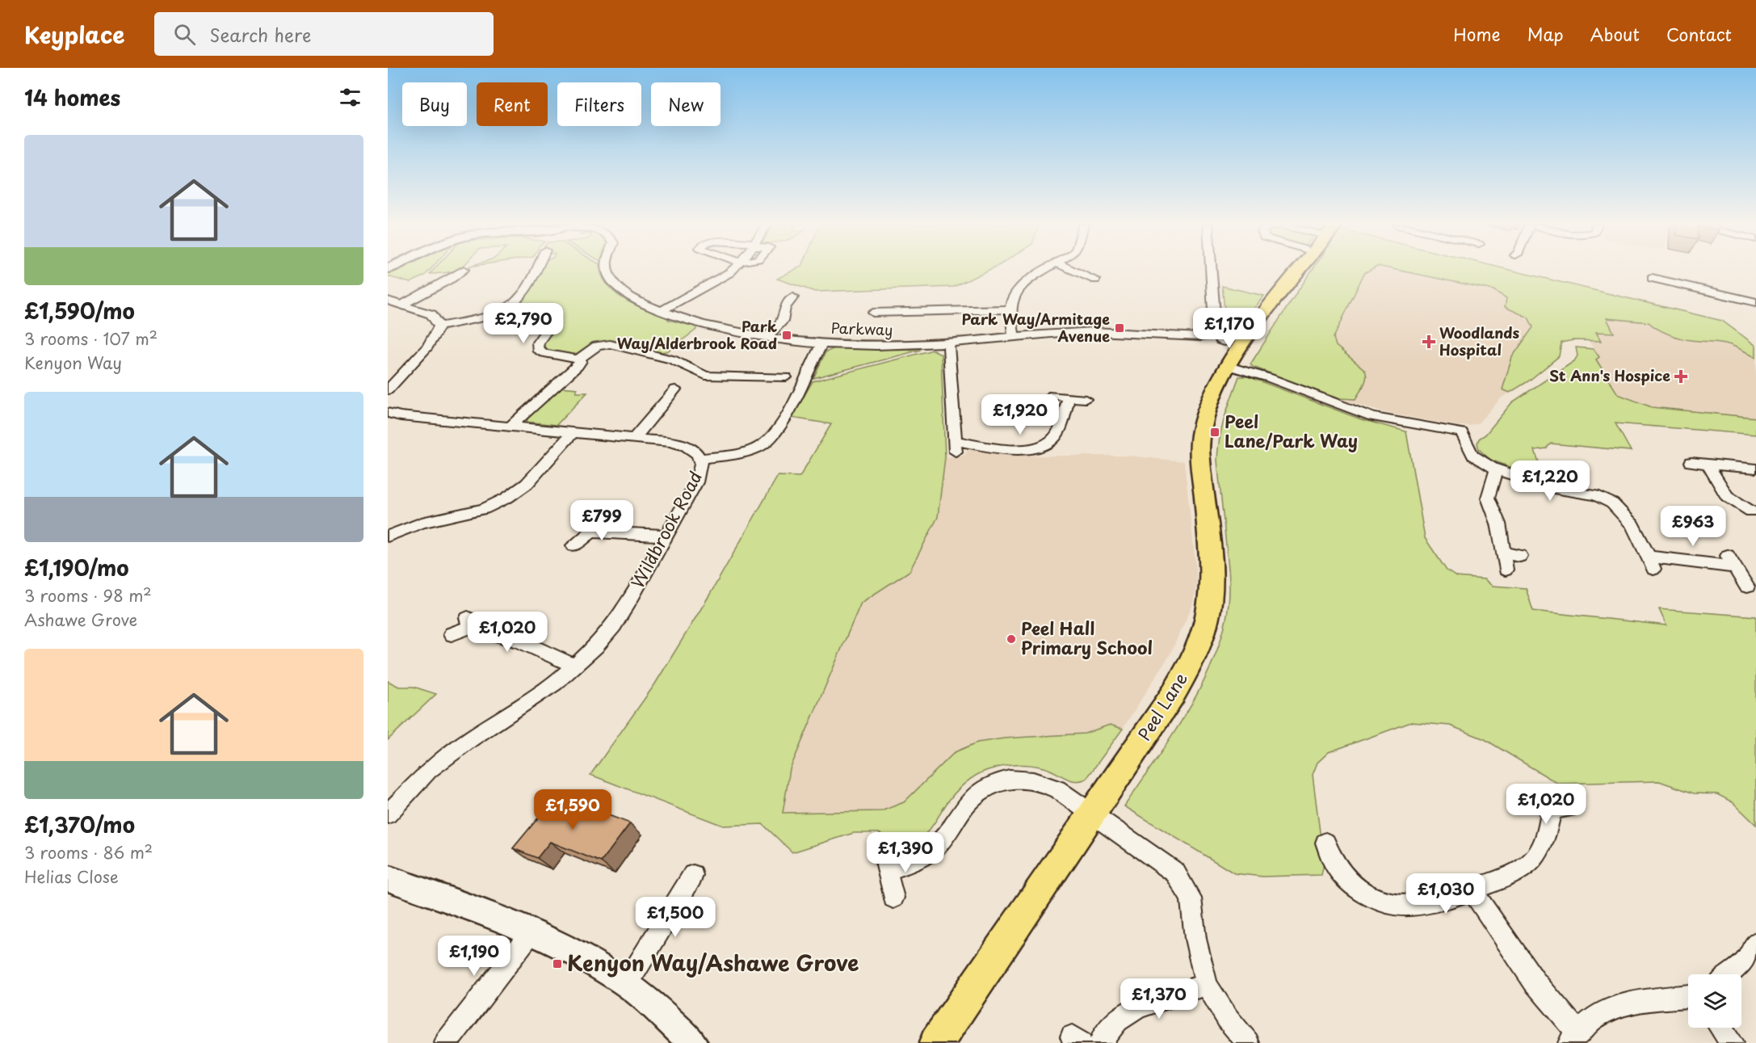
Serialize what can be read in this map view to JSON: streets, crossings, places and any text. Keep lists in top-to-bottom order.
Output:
{
  "streets": {
    "main road": ["Peel Lane"],
    "street": ["Parkway", "Wildbrook Road"]
  },
  "places": {
    "transit": [
      "Park Way/Armitage Avenue",
      "Park Way/Alderbrook Road",
      "Peel Lane/Park Way",
      "Kenyon Way/Ashawe Grove"
    ],
    "health": ["Woodlands Hospital", "St Ann's Hospice"],
    "other": ["Peel Hall Primary School"]
  },
  "page": {
    "header": "Keyplace",
    "search": "Search here",
    "nav": [
      "Home",
      "Map",
      "About",
      "Contact"
    ],
    "heading": "14 homes",
    "chip": [
      "Buy",
      "Rent",
      "Filters",
      "New"
    ],
    "list": [
      {
        "name": "£1,590/mo",
        "note": "3 rooms · 107 m² · Kenyon Way"
      },
      {
        "name": "£1,190/mo",
        "note": "3 rooms · 98 m² · Ashawe Grove"
      },
      {
        "name": "£1,370/mo",
        "note": "3 rooms · 86 m² · Helias Close"
      }
    ],
    "price": [
      "£2,790",
      "£1,170",
      "£1,920",
      "£1,220",
      "£799",
      "£963",
      "£1,020",
      "£1,020",
      "£1,590",
      "£1,390",
      "£1,030",
      "£1,500",
      "£1,190",
      "£1,370"
    ]
  }
}
